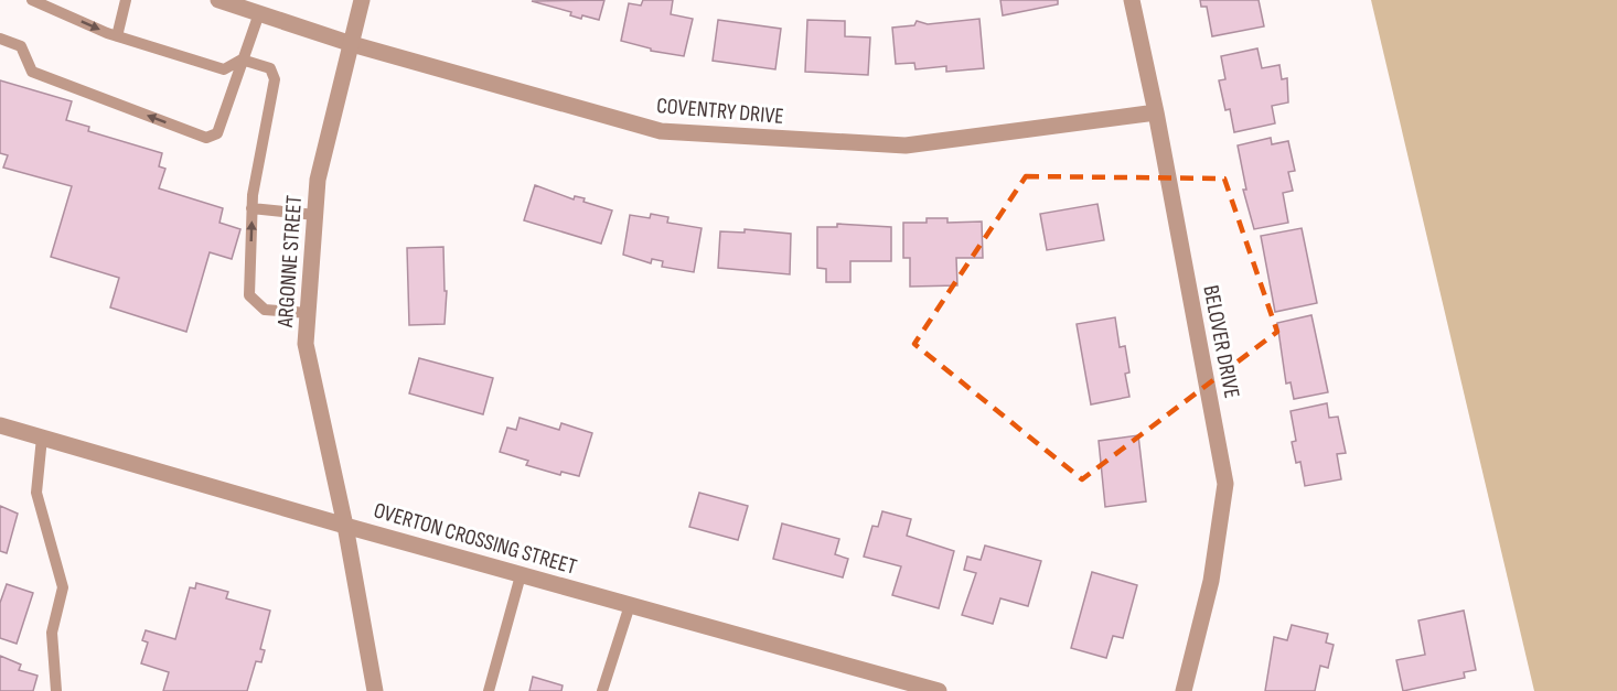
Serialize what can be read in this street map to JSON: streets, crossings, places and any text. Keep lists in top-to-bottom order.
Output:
{
  "streets": {
    "street": [
      "COVENTRY DRIVE",
      "ARGONNE STREET",
      "BELOVER DRIVE",
      "OVERTON CROSSING STREET"
    ]
  },
  "crossings": [
    ["COVENTRY DRIVE", "ARGONNE STREET"],
    ["COVENTRY DRIVE", "BELOVER DRIVE"],
    ["ARGONNE STREET", "OVERTON CROSSING STREET"]
  ]
}
